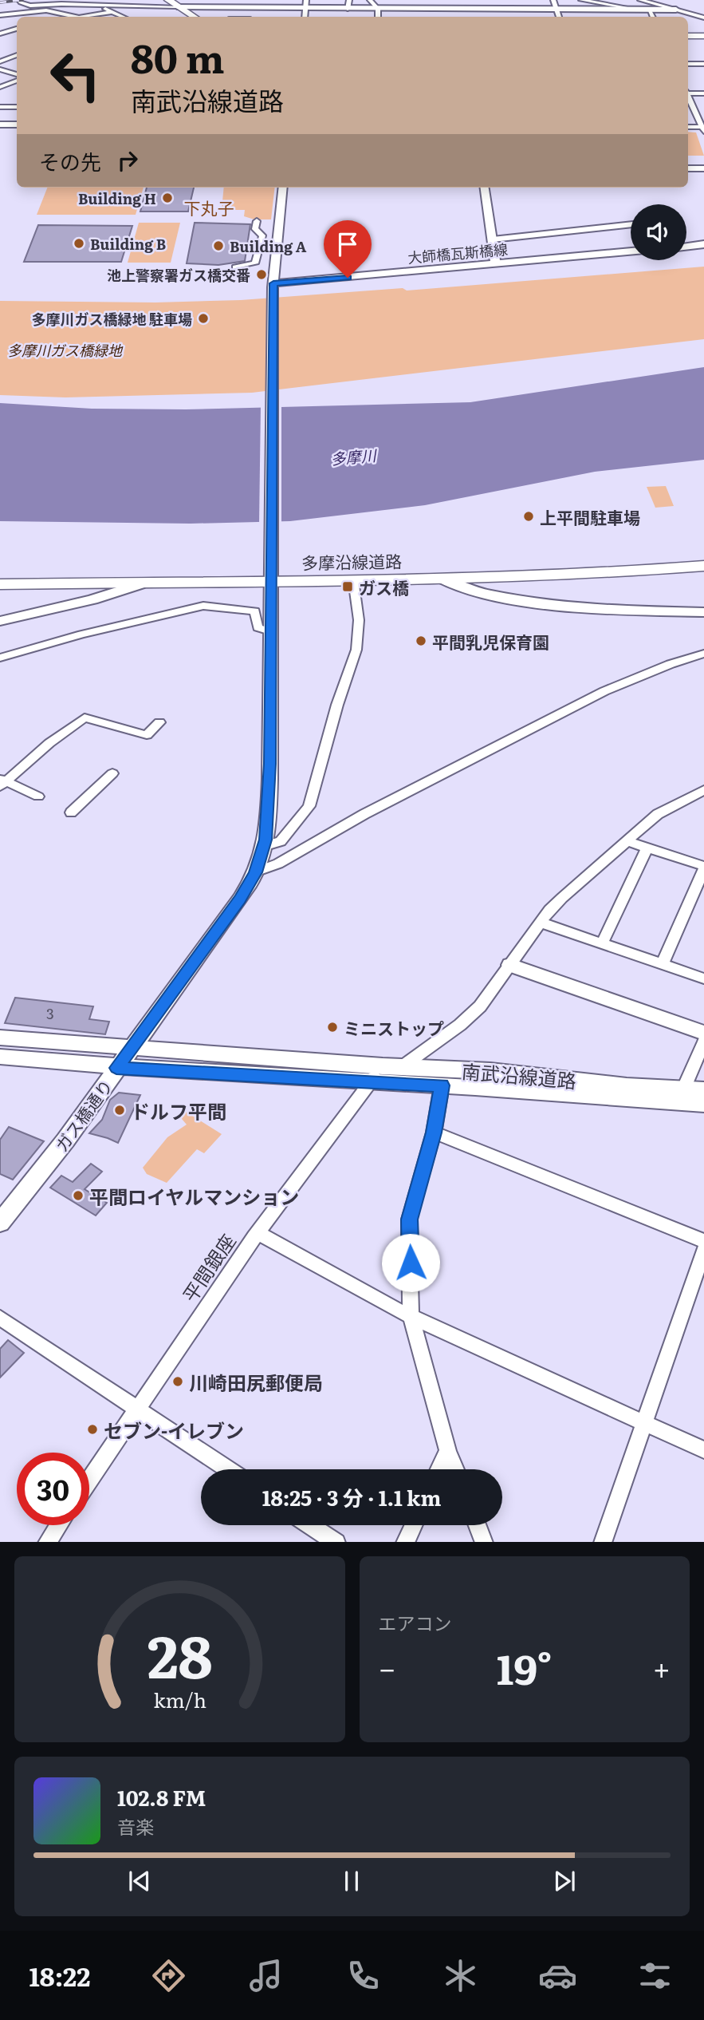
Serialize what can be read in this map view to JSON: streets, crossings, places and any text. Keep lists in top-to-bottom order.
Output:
{
  "streets": {
    "main road": ["多摩沿線道路"],
    "street": [
      "大師橋瓦斯橋線",
      "南武沿線道路",
      "ガス橋通り",
      "平間銀座"
    ]
  },
  "crossings": [
    ["多摩沿線道路", "ガス橋通り"],
    ["南武沿線道路", "ガス橋通り"],
    ["南武沿線道路", "平間銀座"]
  ],
  "districts": ["下丸子"],
  "water": ["多摩川"],
  "parks": ["多摩川ガス橋緑地"],
  "places": {
    "other": [
      "Building H",
      "Building B",
      "Building A",
      "池上警察署ガス橋交番",
      "多摩川ガス橋緑地 駐車場",
      "上平間駐車場",
      "平間乳児保育園",
      "ミニストップ",
      "ドルフ平間",
      "平間ロイヤルマンション",
      "川崎田尻郵便局",
      "セブン-イレブン"
    ],
    "transit": ["ガス橋"]
  },
  "house_numbers": ["3"],
  "page": {
    "turn": ["80 m", "南武沿線道路"],
    "then": "その先",
    "limit": "30",
    "trip": "18:25 · 3 分 · 1.1 km",
    "tile": "エアコン",
    "heat": ["−", "19°", "+"],
    "song": ["102.8 FM", "音楽"],
    "tabs": "18:22",
    "gauge": ["28", "km/h"]
  }
}
